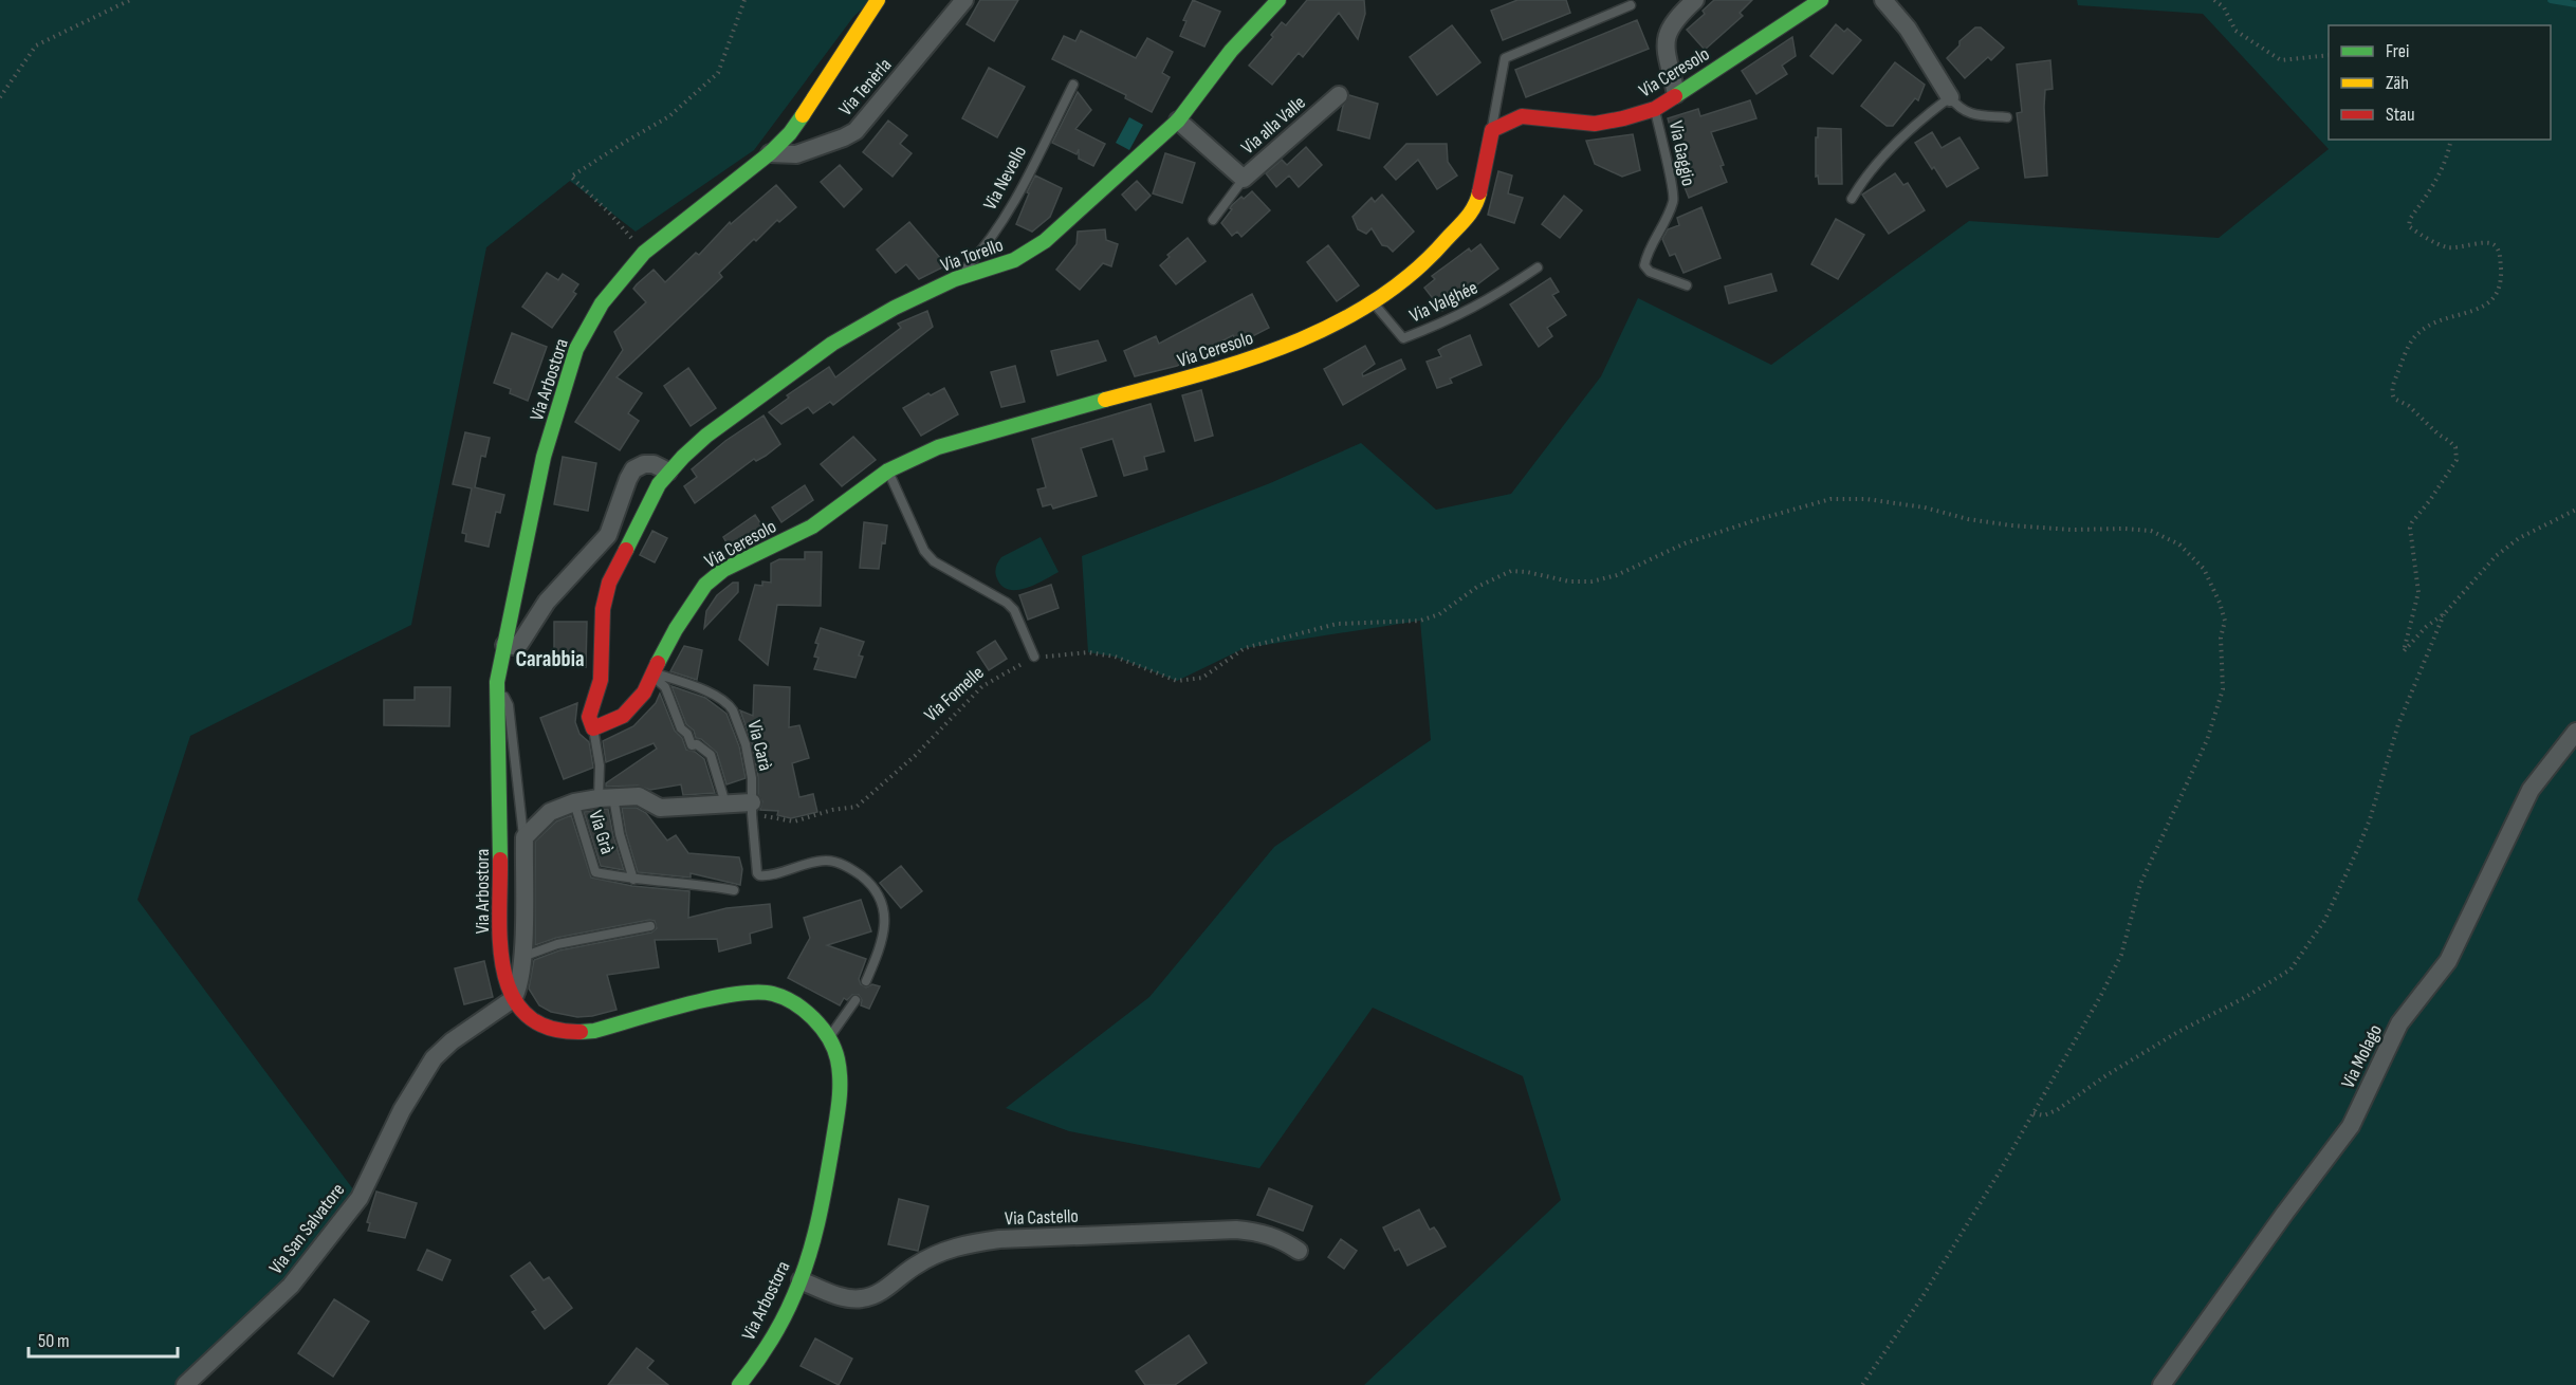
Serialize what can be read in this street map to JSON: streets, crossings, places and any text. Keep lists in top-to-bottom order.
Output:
{
  "streets": {
    "street": [
      "Via Ceresolo",
      "Via Tenèrla",
      "Via alla Valle",
      "Via Torello",
      "Via Arbostora",
      "Via Molago",
      "Via Castello",
      "Via San Salvatore"
    ],
    "lane": [
      "Via Gaggio",
      "Via Nevello",
      "Via Valghée",
      "Via Carà",
      "Via Grà"
    ],
    "path": ["Via Fomelle"]
  },
  "crossings": [
    ["Via Ceresolo", "Via Gaggio"],
    ["Via Ceresolo", "Via Torello"],
    ["Via Ceresolo", "Via Valghée"],
    ["Via Ceresolo", "Via Carà"],
    ["Via Tenèrla", "Via Arbostora"],
    ["Via alla Valle", "Via Torello"],
    ["Via Nevello", "Via Torello"],
    ["Via Arbostora", "Via Castello"],
    ["Via Arbostora", "Via San Salvatore"],
    ["Via Fomelle", "Via Carà"]
  ],
  "districts": ["Carabbia"],
  "legend": ["Frei", "Zäh", "Stau"],
  "scale_bar": "50 m"
}
